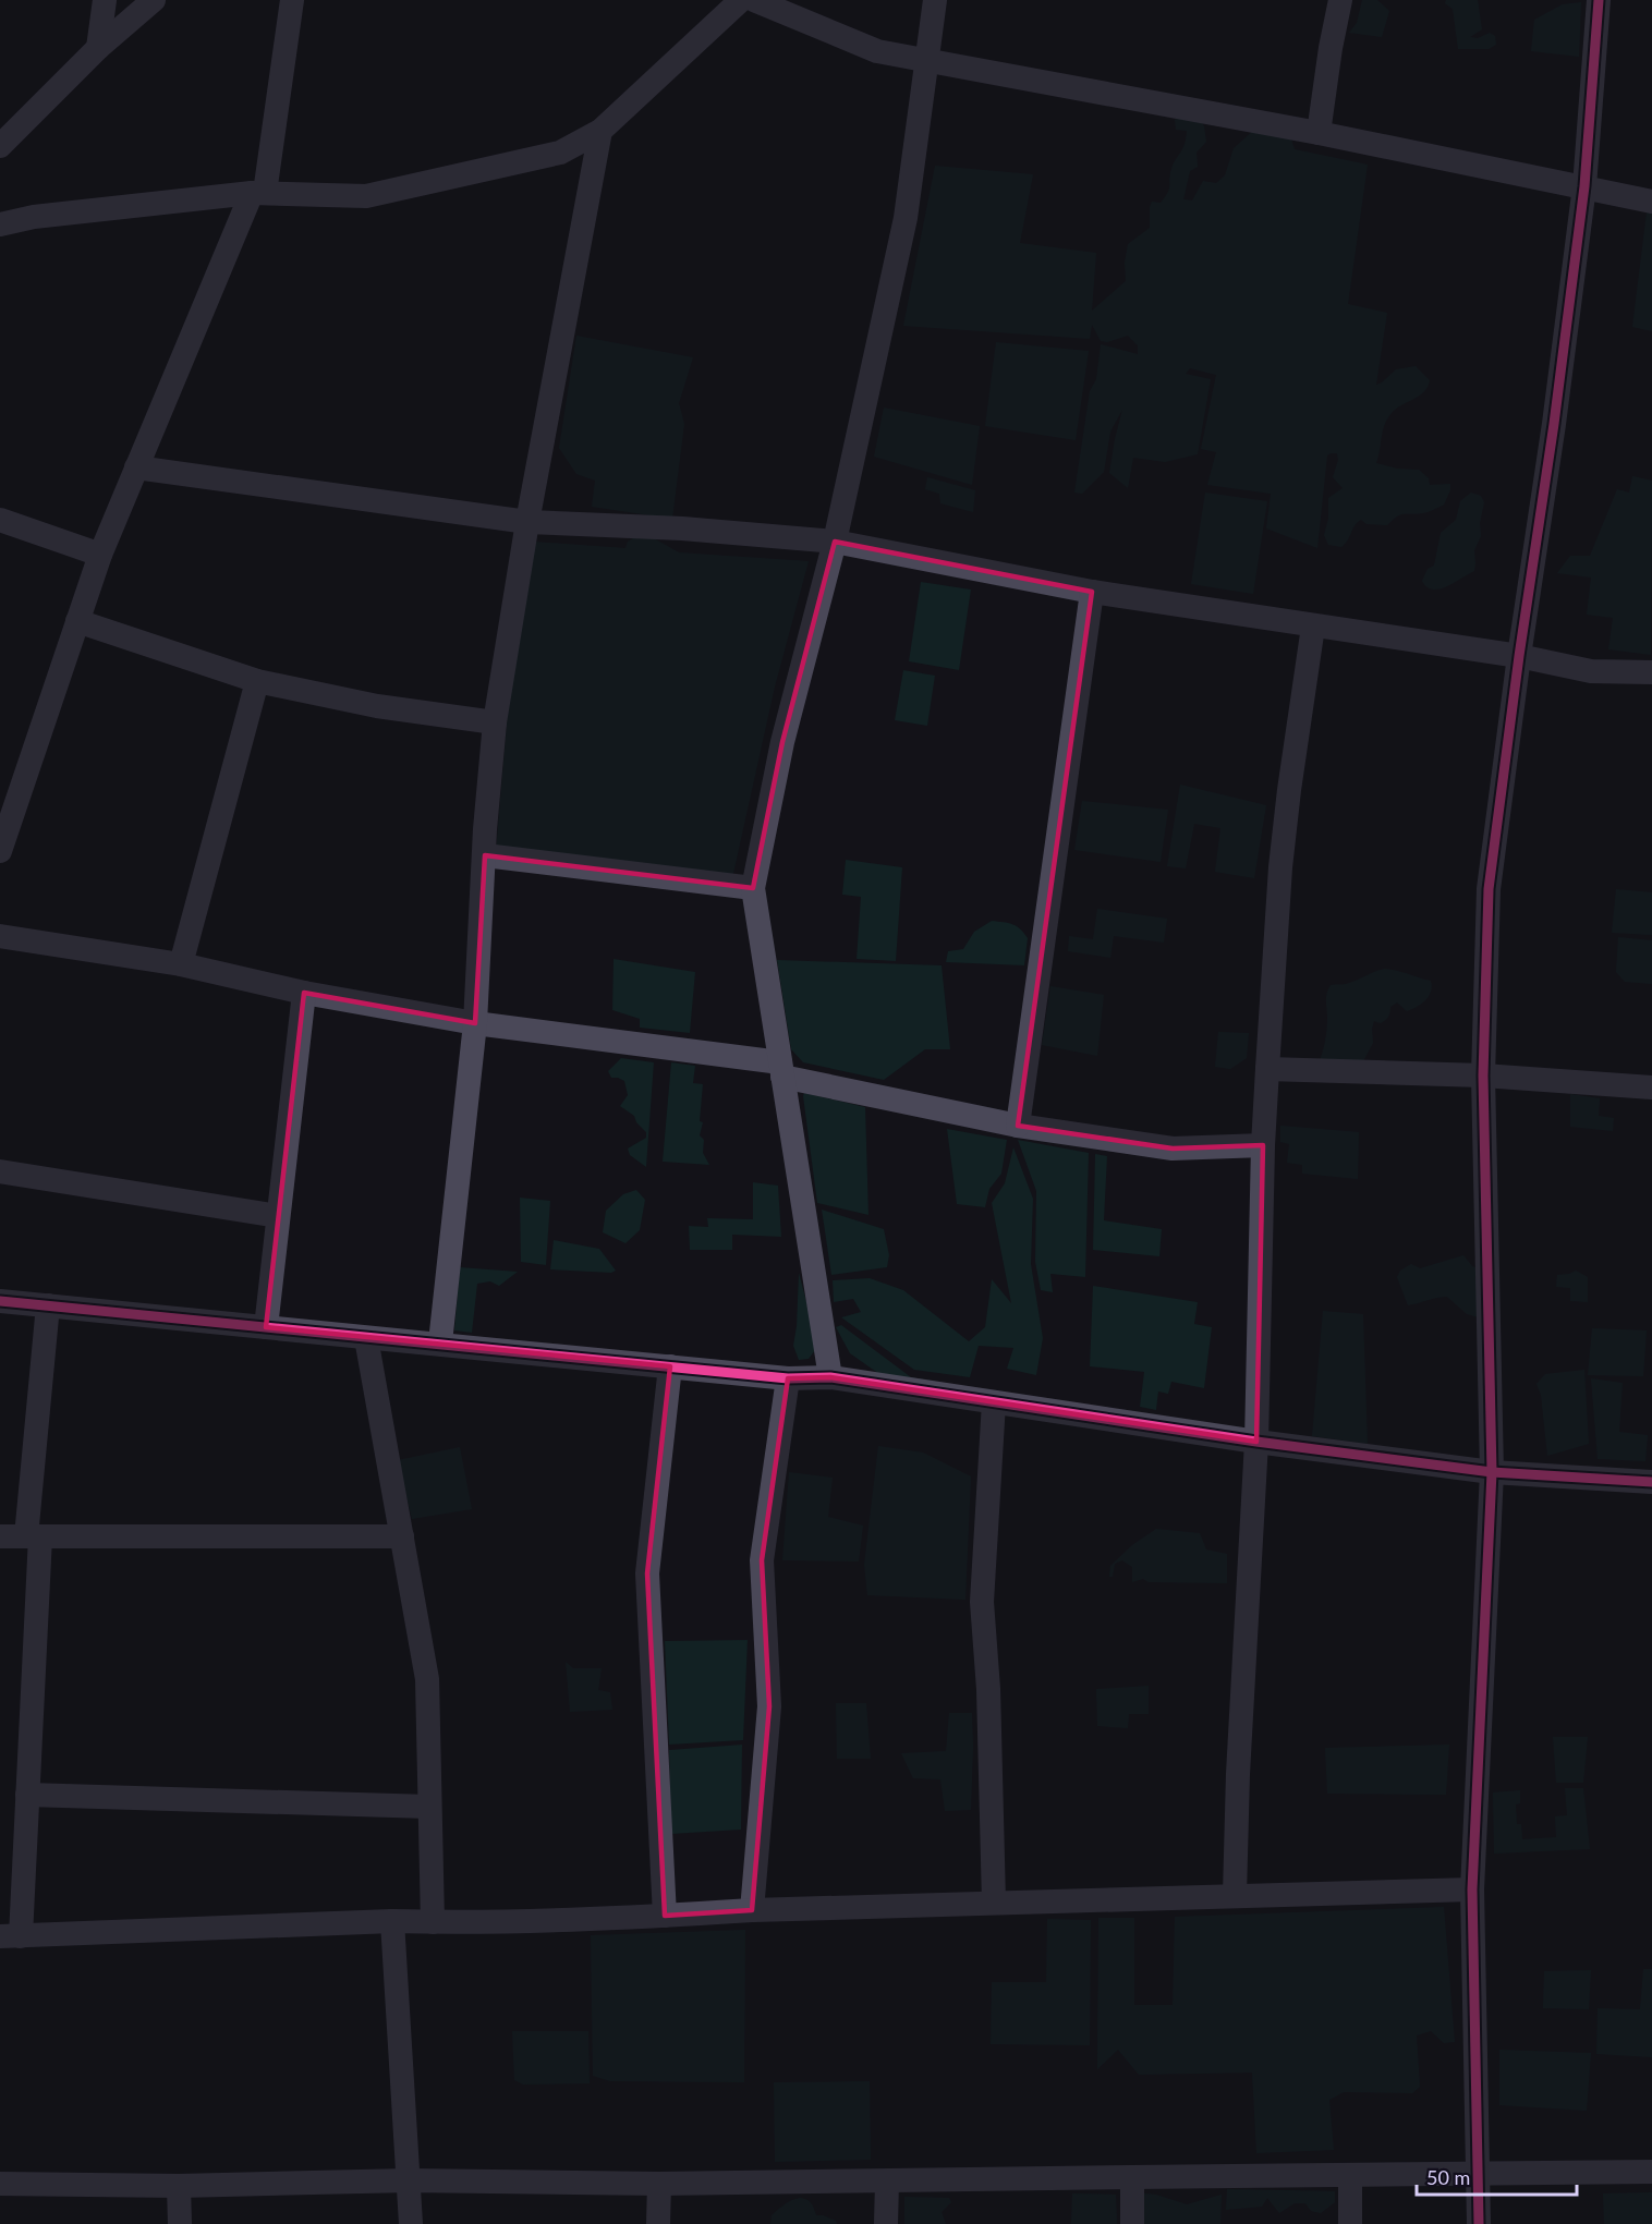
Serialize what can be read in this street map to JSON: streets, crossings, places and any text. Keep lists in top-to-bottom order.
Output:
{
  "scale_bar": "50 m"
}
